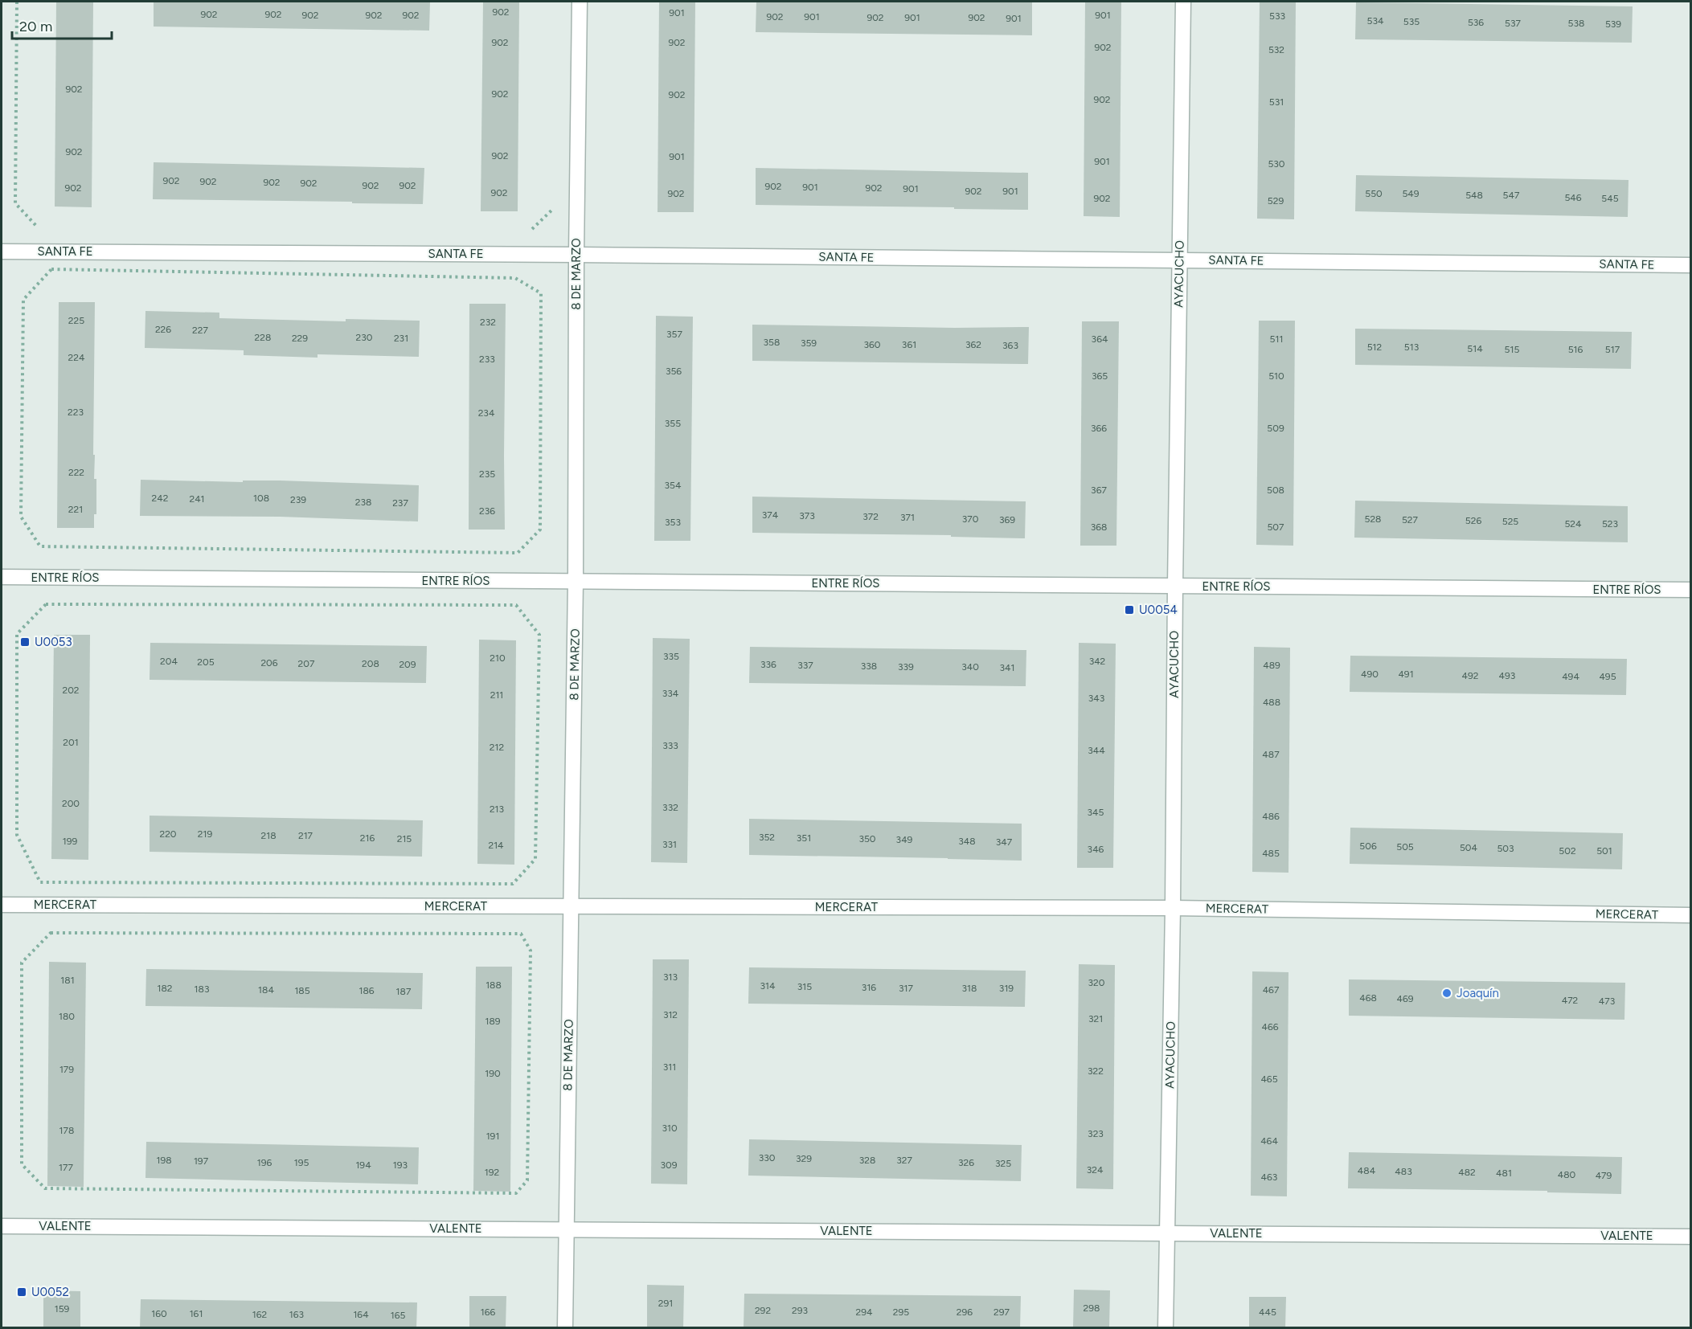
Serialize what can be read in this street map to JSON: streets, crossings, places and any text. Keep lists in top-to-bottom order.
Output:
{
  "streets": {
    "street": [
      "SANTA FE",
      "8 DE MARZO",
      "AYACUCHO",
      "ENTRE RÍOS",
      "MERCERAT",
      "VALENTE"
    ]
  },
  "crossings": [
    ["SANTA FE", "8 DE MARZO"],
    ["SANTA FE", "AYACUCHO"],
    ["8 DE MARZO", "ENTRE RÍOS"],
    ["8 DE MARZO", "MERCERAT"],
    ["8 DE MARZO", "VALENTE"],
    ["AYACUCHO", "ENTRE RÍOS"],
    ["AYACUCHO", "MERCERAT"],
    ["AYACUCHO", "VALENTE"]
  ],
  "places": {
    "transit": ["U0054", "U0053", "U0052"],
    "other": ["Joaquín"]
  },
  "house_numbers": [
    "902",
    "901",
    "902",
    "902",
    "902",
    "902",
    "902",
    "901",
    "533",
    "902",
    "901",
    "902",
    "901",
    "902",
    "901",
    "534",
    "535",
    "536",
    "537",
    "538",
    "539",
    "902",
    "902",
    "902",
    "532",
    "902",
    "902",
    "902",
    "902",
    "531",
    "902",
    "902",
    "901",
    "901",
    "530",
    "902",
    "902",
    "902",
    "902",
    "902",
    "902",
    "902",
    "901",
    "902",
    "902",
    "901",
    "902",
    "901",
    "902",
    "902",
    "550",
    "549",
    "548",
    "547",
    "546",
    "902",
    "545",
    "529",
    "225",
    "232",
    "226",
    "227",
    "357",
    "228",
    "230",
    "229",
    "231",
    "364",
    "511",
    "358",
    "359",
    "360",
    "361",
    "362",
    "363",
    "512",
    "513",
    "514",
    "515",
    "516",
    "517",
    "224",
    "233",
    "356",
    "365",
    "510",
    "223",
    "234",
    "355",
    "366",
    "509",
    "222",
    "235",
    "354",
    "367",
    "508",
    "242",
    "108",
    "241",
    "239",
    "238",
    "237",
    "221",
    "236",
    "374",
    "373",
    "372",
    "371",
    "370",
    "528",
    "369",
    "527",
    "526",
    "525",
    "353",
    "524",
    "523",
    "368",
    "507",
    "335",
    "210",
    "204",
    "342",
    "205",
    "206",
    "207",
    "208",
    "209",
    "336",
    "337",
    "489",
    "338",
    "339",
    "340",
    "341",
    "490",
    "491",
    "492",
    "493",
    "494",
    "495",
    "202",
    "334",
    "211",
    "343",
    "488",
    "201",
    "333",
    "212",
    "344",
    "487",
    "200",
    "332",
    "213",
    "345",
    "486",
    "220",
    "219",
    "218",
    "217",
    "352",
    "216",
    "351",
    "215",
    "350",
    "349",
    "199",
    "348",
    "347",
    "331",
    "214",
    "506",
    "505",
    "504",
    "503",
    "346",
    "502",
    "501",
    "485",
    "313",
    "181",
    "320",
    "188",
    "314",
    "315",
    "316",
    "182",
    "317",
    "318",
    "319",
    "183",
    "184",
    "467",
    "185",
    "186",
    "187",
    "468",
    "469",
    "472",
    "473",
    "312",
    "180",
    "321",
    "189",
    "466",
    "311",
    "179",
    "322",
    "190",
    "465",
    "310",
    "178",
    "323",
    "191",
    "464",
    "330",
    "329",
    "198",
    "328",
    "327",
    "197",
    "196",
    "195",
    "326",
    "325",
    "194",
    "193",
    "309",
    "177",
    "324",
    "484",
    "483",
    "192",
    "482",
    "481",
    "480",
    "479",
    "463",
    "291",
    "298",
    "159",
    "292",
    "293",
    "166",
    "294",
    "295",
    "296",
    "297",
    "445",
    "160",
    "161",
    "162",
    "163",
    "164",
    "165"
  ],
  "scale_bar": "20 m"
}
